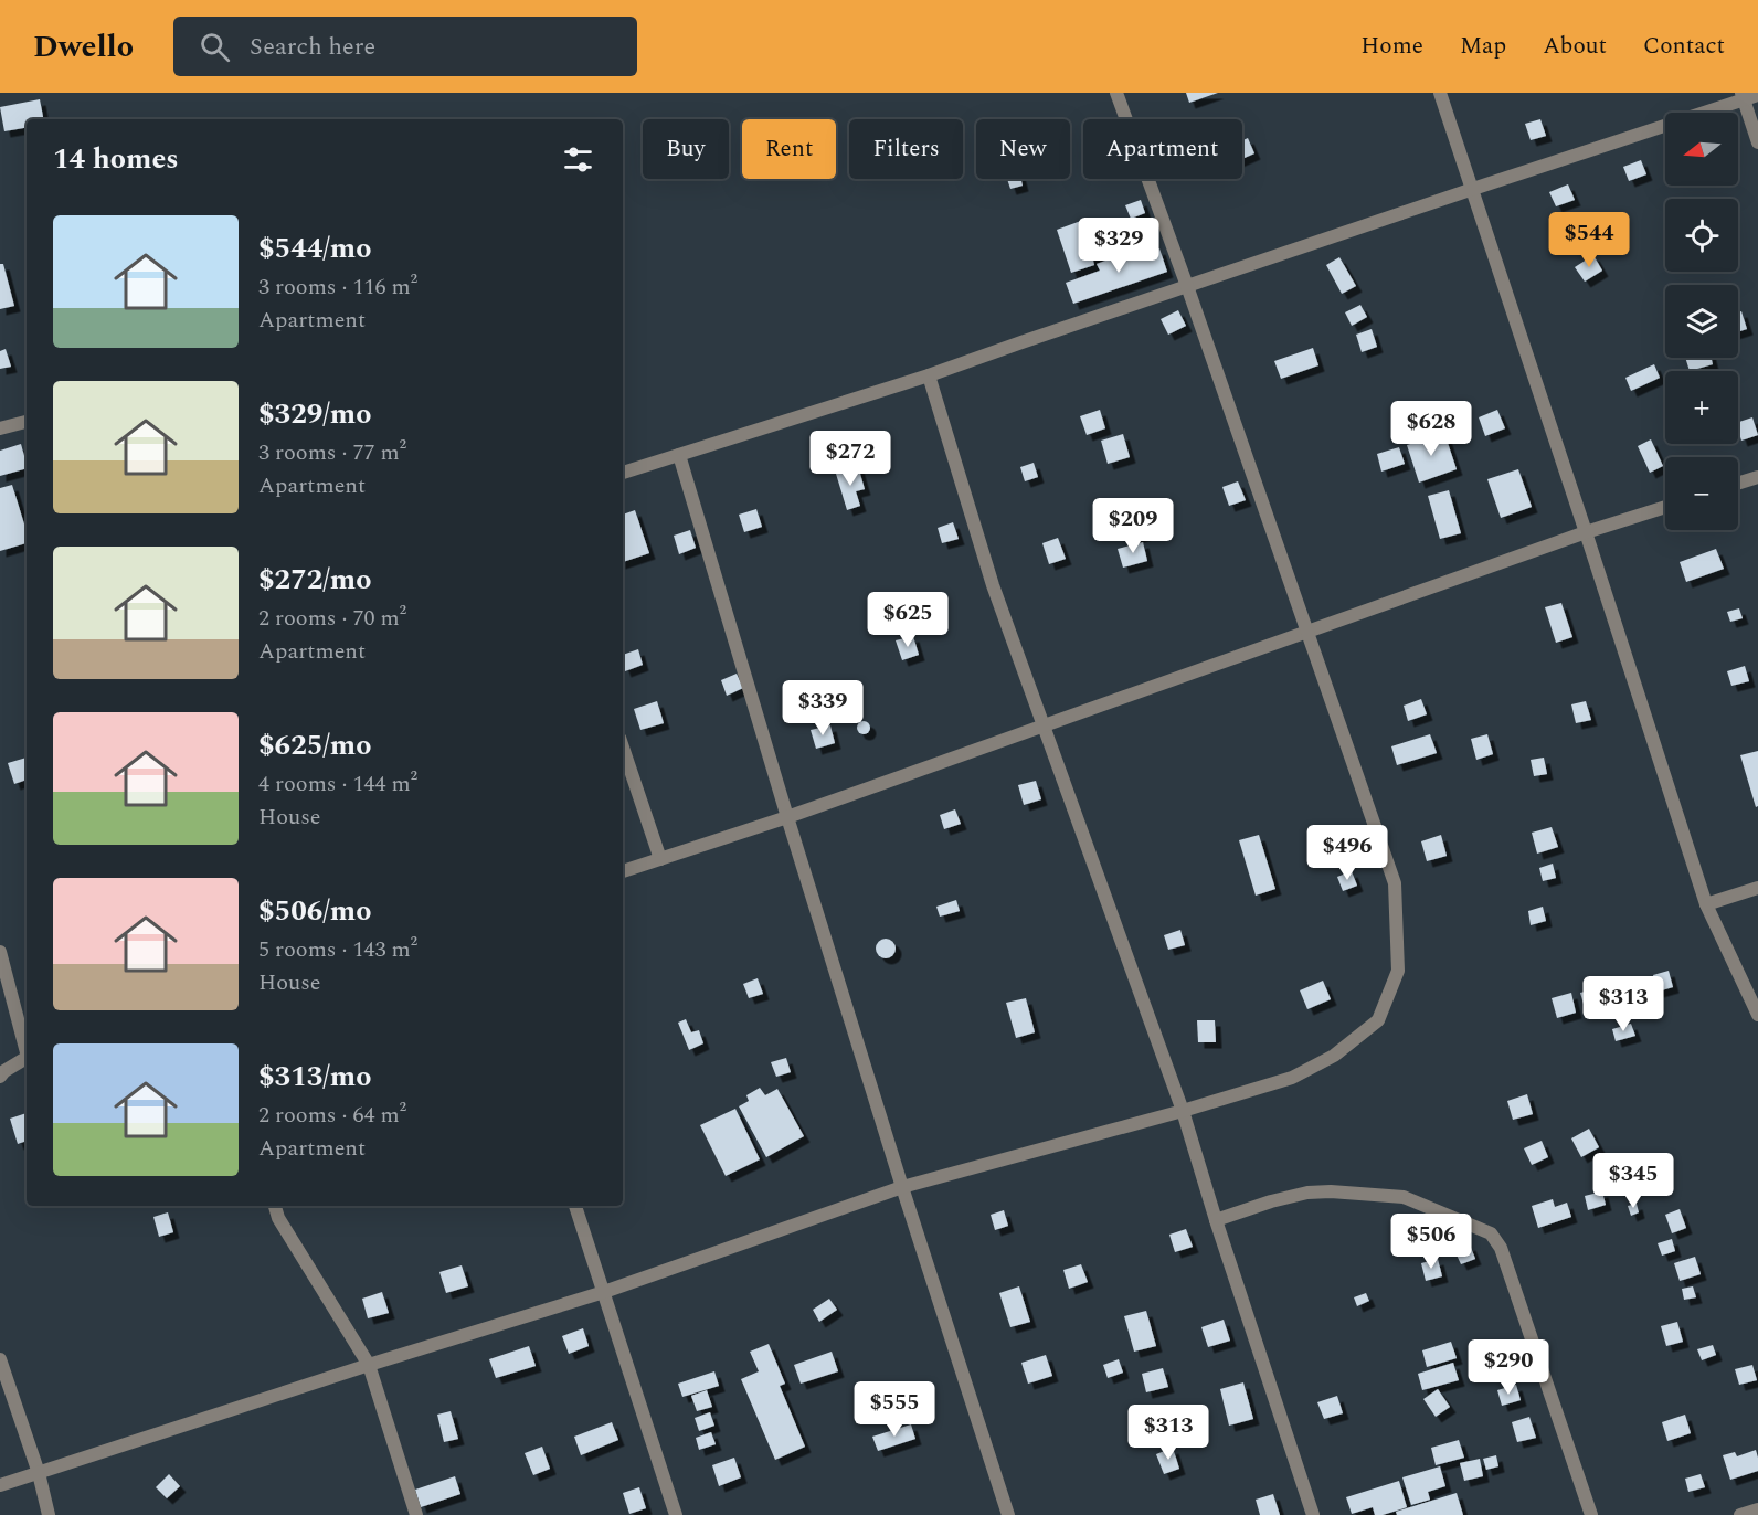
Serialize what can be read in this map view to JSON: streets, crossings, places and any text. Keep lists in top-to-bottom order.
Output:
{
  "north": "left",
  "page": {
    "header": "Dwello",
    "search": "Search here",
    "nav": [
      "Home",
      "Map",
      "About",
      "Contact"
    ],
    "map_buttons": ["+", "−"],
    "chip": [
      "Buy",
      "Rent",
      "Filters",
      "New",
      "Apartment"
    ],
    "heading": "14 homes",
    "list": [
      {
        "name": "$544/mo",
        "note": "3 rooms · 116 m² · Apartment"
      },
      {
        "name": "$329/mo",
        "note": "3 rooms · 77 m² · Apartment"
      },
      {
        "name": "$272/mo",
        "note": "2 rooms · 70 m² · Apartment"
      },
      {
        "name": "$625/mo",
        "note": "4 rooms · 144 m² · House"
      },
      {
        "name": "$506/mo",
        "note": "5 rooms · 143 m² · House"
      },
      {
        "name": "$313/mo",
        "note": "2 rooms · 64 m² · Apartment"
      }
    ],
    "price": [
      "$544",
      "$329",
      "$628",
      "$272",
      "$209",
      "$625",
      "$339",
      "$496",
      "$313",
      "$345",
      "$506",
      "$290",
      "$555",
      "$313"
    ]
  }
}
